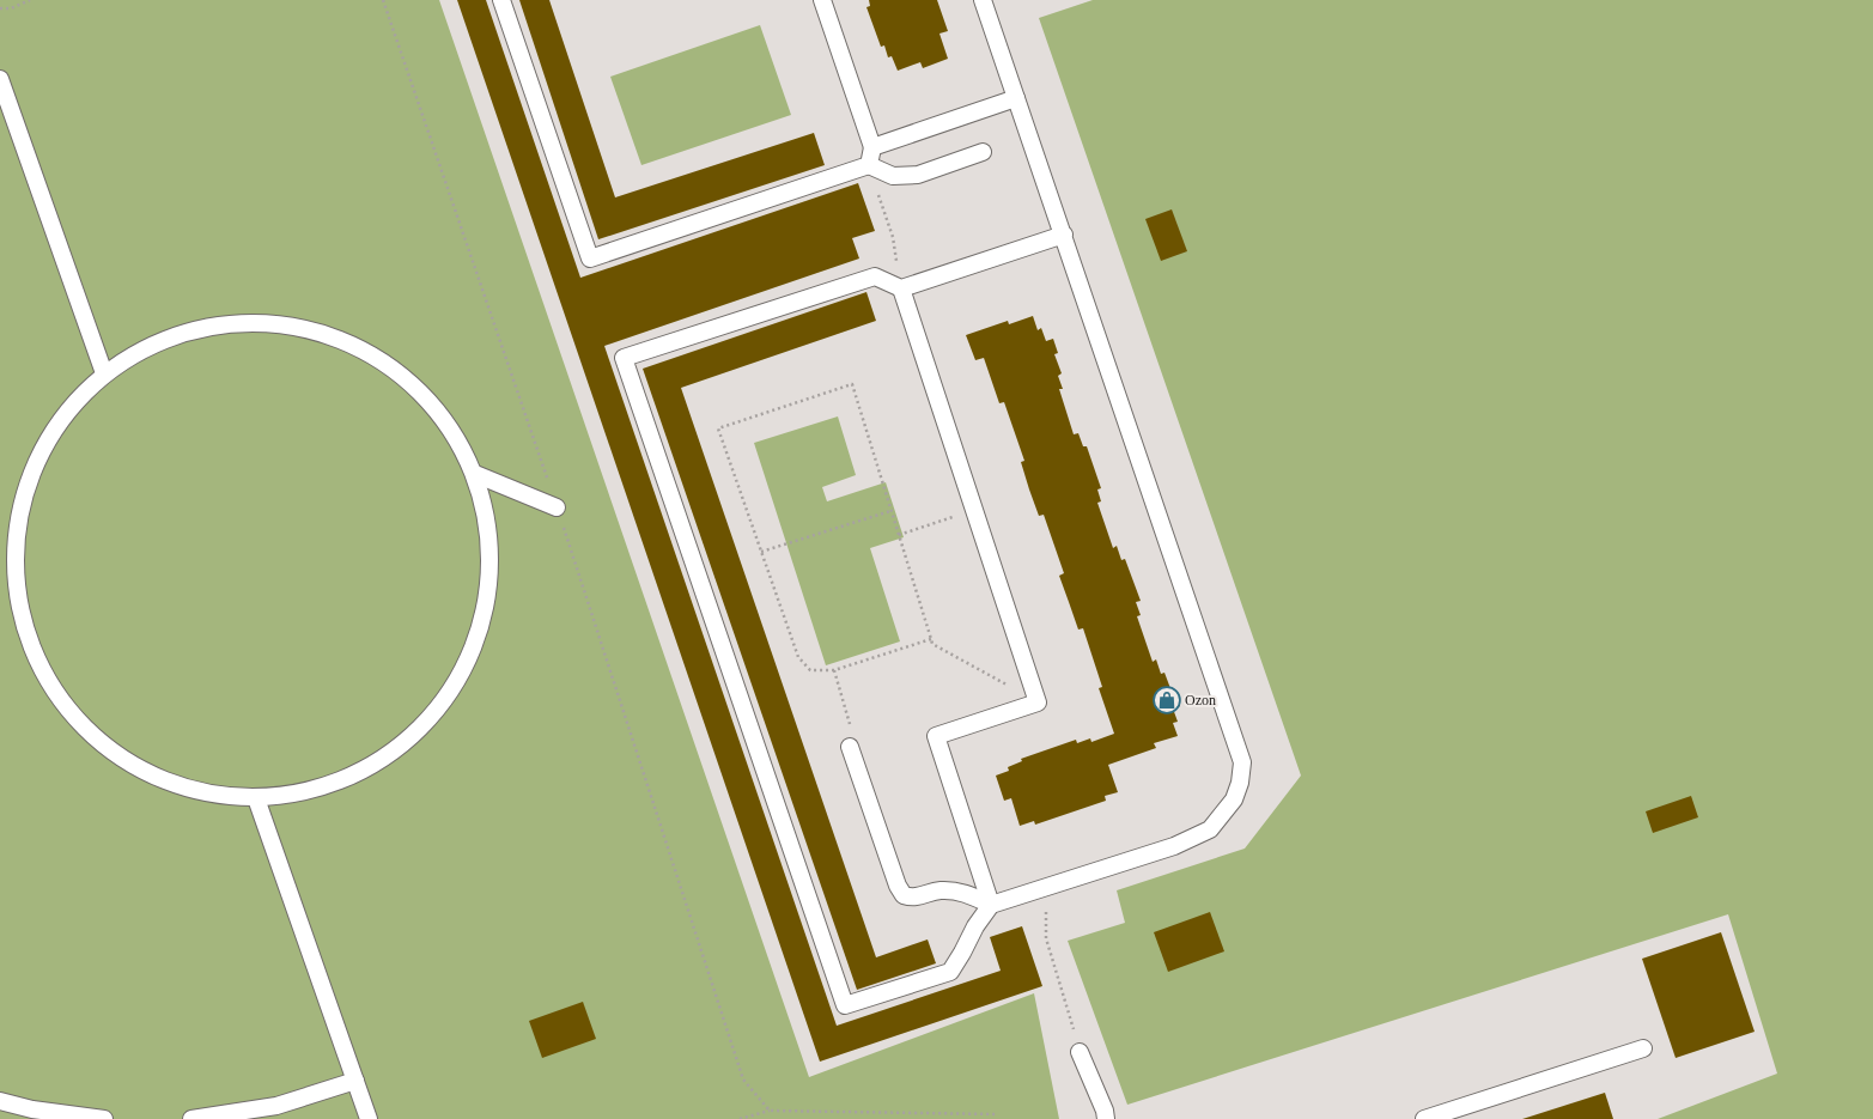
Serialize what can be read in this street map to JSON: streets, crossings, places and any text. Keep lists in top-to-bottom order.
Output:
{
  "places": {
    "shop": ["Ozon"]
  }
}
